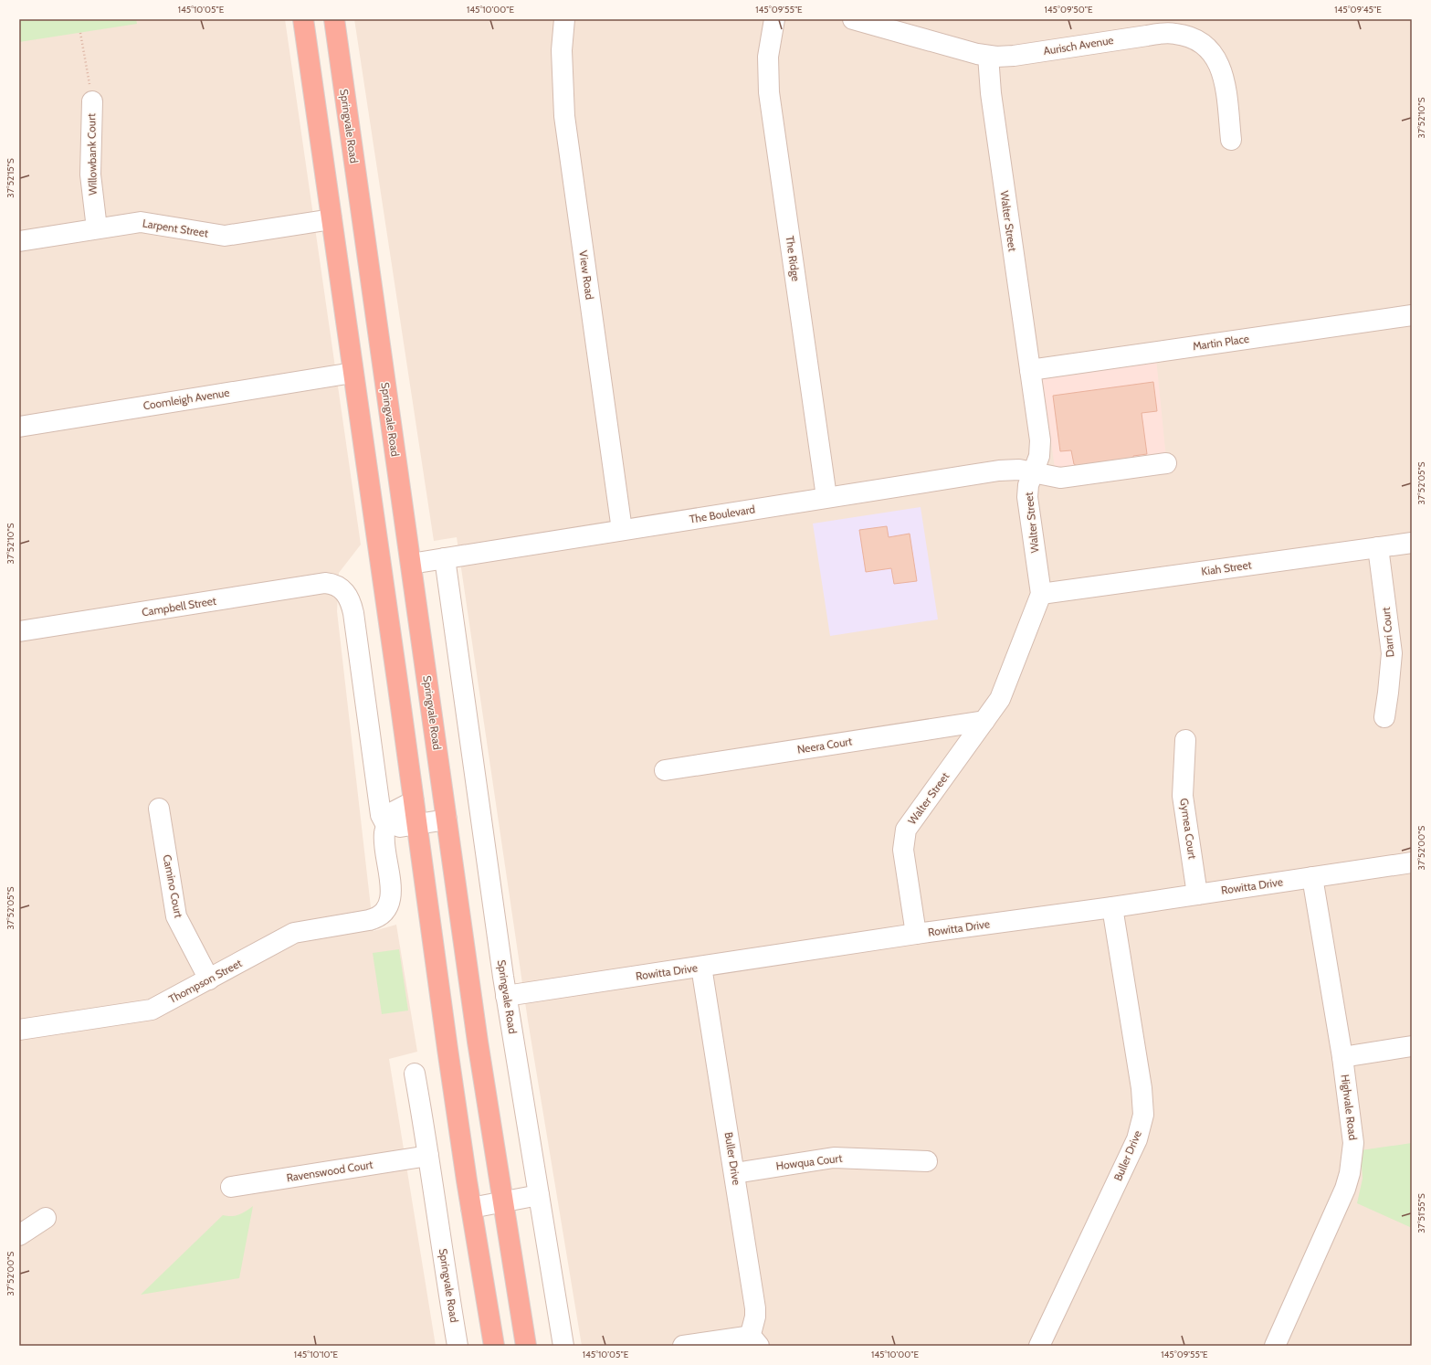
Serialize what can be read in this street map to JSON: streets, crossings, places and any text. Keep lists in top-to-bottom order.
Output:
{
  "streets": {
    "highway": ["Springvale Road"],
    "street": [
      "Aurisch Avenue",
      "Willowbank Court",
      "Walter Street",
      "Larpent Street",
      "The Ridge",
      "View Road",
      "Martin Place",
      "Coomleigh Avenue",
      "The Boulevard",
      "Kiah Street",
      "Campbell Street",
      "Darri Court",
      "Neera Court",
      "Gymea Court",
      "Camino Court",
      "Rowitta Drive",
      "Thompson Street",
      "Highvale Road",
      "Buller Drive",
      "Howqua Court",
      "Ravenswood Court"
    ]
  },
  "crossings": [
    ["Aurisch Avenue", "Walter Street"],
    ["Springvale Road", "The Boulevard"],
    ["Springvale Road", "Rowitta Drive"],
    ["Springvale Road", "Ravenswood Court"],
    ["Willowbank Court", "Larpent Street"],
    ["Walter Street", "Martin Place"],
    ["Walter Street", "The Boulevard"],
    ["Walter Street", "Kiah Street"],
    ["Walter Street", "Neera Court"],
    ["Walter Street", "Rowitta Drive"],
    ["The Ridge", "The Boulevard"],
    ["View Road", "The Boulevard"],
    ["Kiah Street", "Darri Court"],
    ["Campbell Street", "Thompson Street"],
    ["Gymea Court", "Rowitta Drive"],
    ["Camino Court", "Thompson Street"],
    ["Rowitta Drive", "Highvale Road"],
    ["Rowitta Drive", "Buller Drive"],
    ["Buller Drive", "Howqua Court"]
  ],
  "coordinates": [
    "145°10'05\"E",
    "145°10'00\"E",
    "145°09'55\"E",
    "145°09'50\"E",
    "145°09'45\"E",
    "37°52'10\"S",
    "37°52'15\"S",
    "37°52'05\"S",
    "37°52'00\"S",
    "37°51'55\"S",
    "145°10'10\"E"
  ]
}
